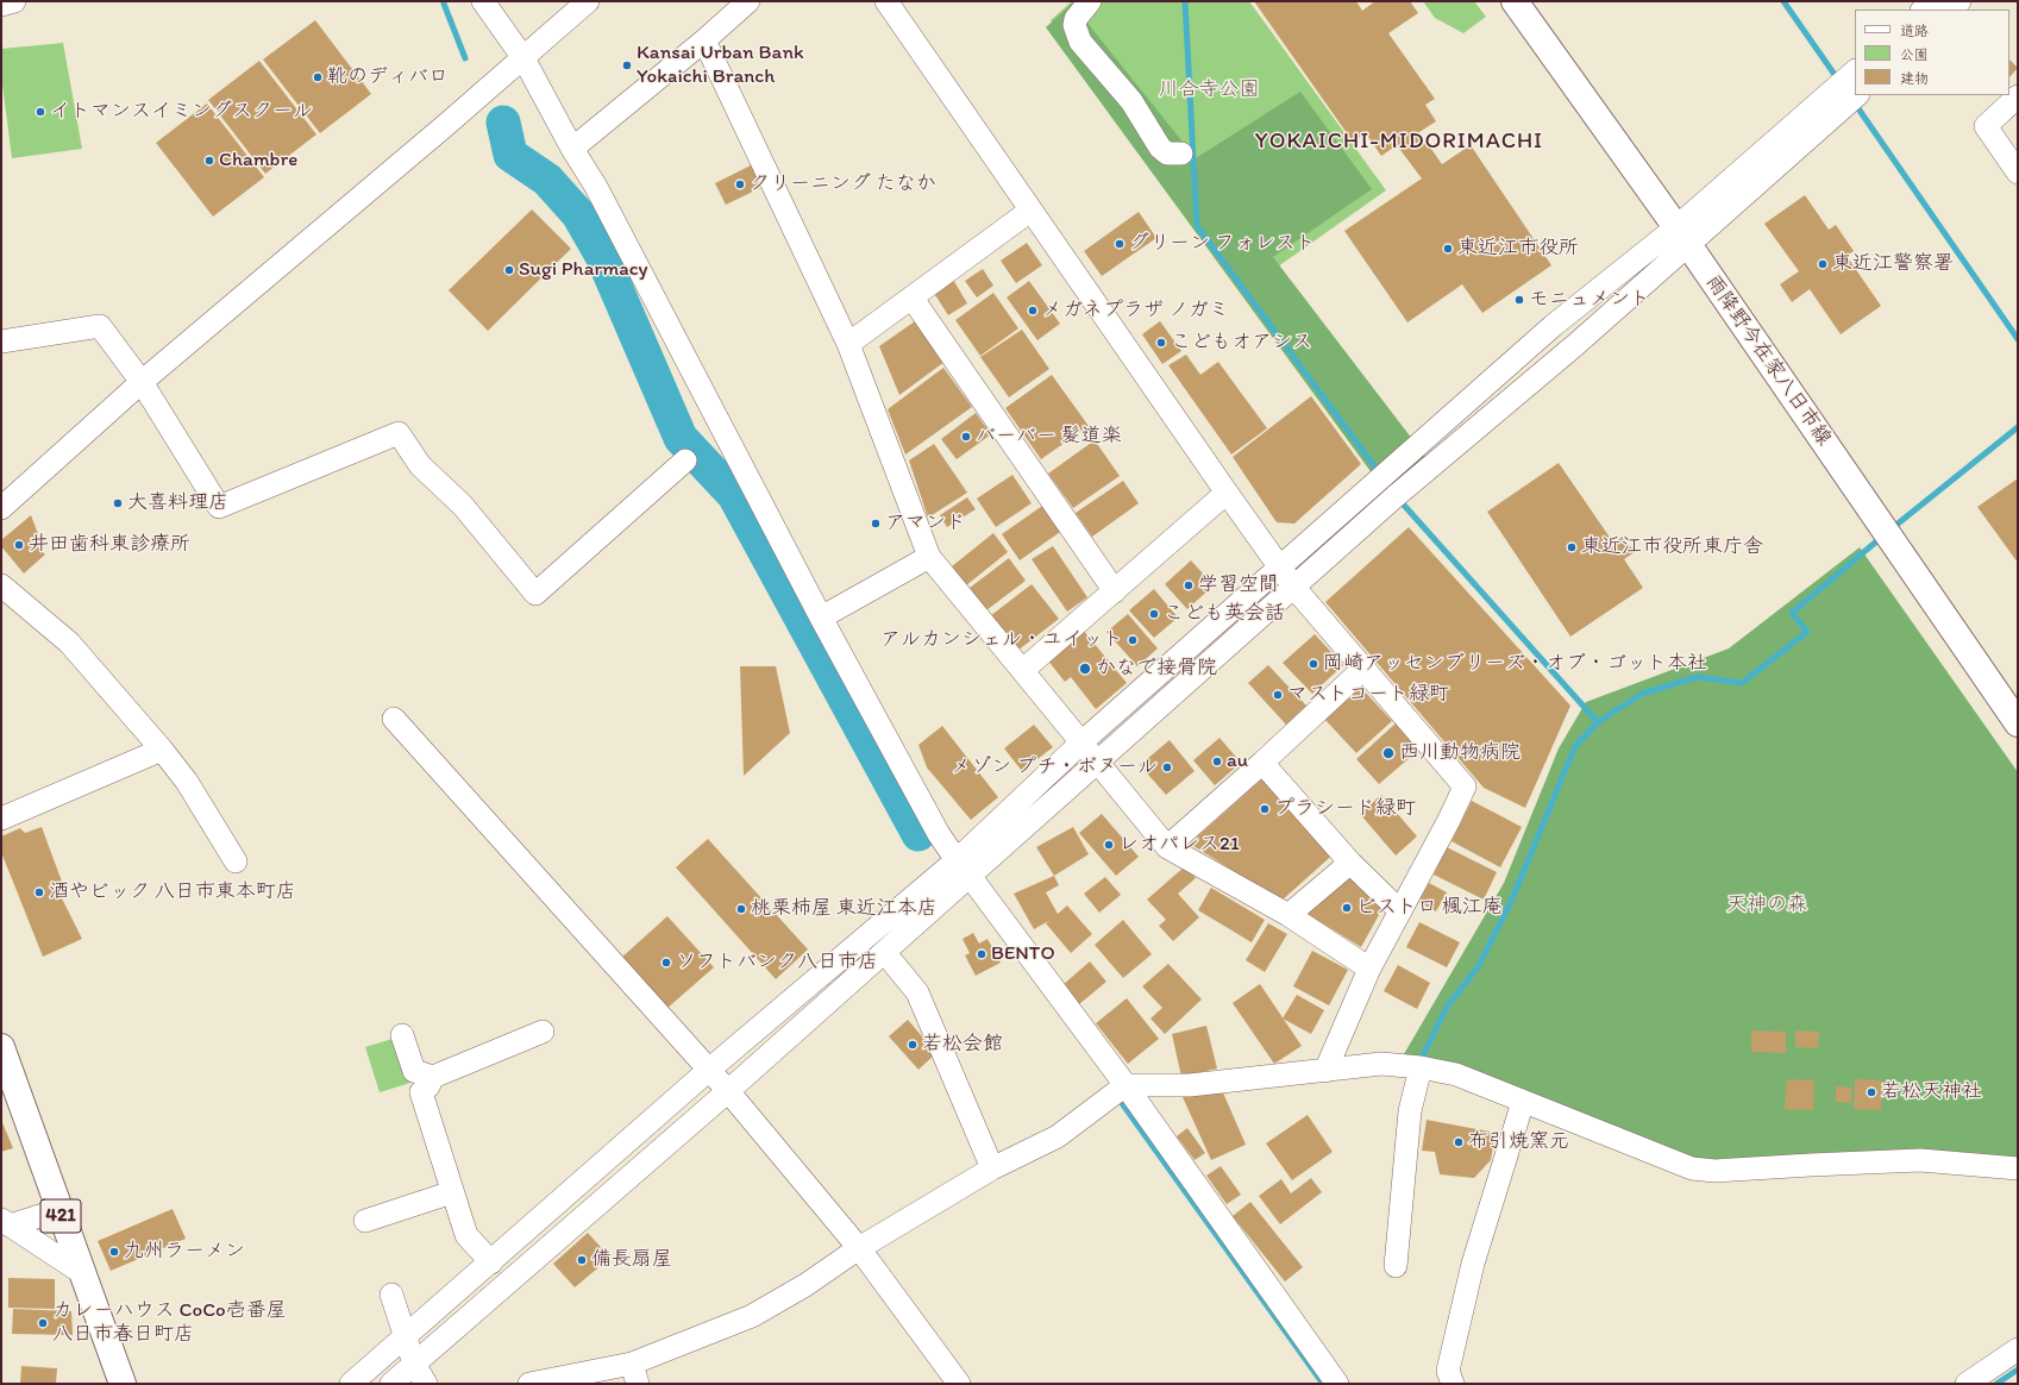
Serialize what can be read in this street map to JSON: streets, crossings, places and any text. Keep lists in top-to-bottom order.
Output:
{
  "streets": {
    "main road": ["雨降野今在家八日市線", "421"]
  },
  "districts": ["YOKAICHI-MIDORIMACHI"],
  "parks": ["川合寺公園", "天神の森"],
  "places": [
    "Kansai Urban Bank Yokaichi Branch",
    "靴のディバロ",
    "イトマンスイミングスクール",
    "Chambre",
    "クリーニング たなか",
    "グリーン フォレスト",
    "東近江市役所",
    "東近江警察署",
    "Sugi Pharmacy",
    "モニュメント",
    "メガネプラザ ノガミ",
    "こどもオアシス",
    "バーバー 髪道楽",
    "大喜料理店",
    "アマンド",
    "井田歯科東診療所",
    "東近江市役所東庁舎",
    "学習空間",
    "こども英会話",
    "アルカンシェル・ユイット",
    "岡崎アッセンブリーズ・オブ・ゴット本社",
    "かなで接骨院",
    "マストコート緑町",
    "西川動物病院",
    "au",
    "メゾン プチ・ボヌール",
    "プラシード緑町",
    "レオパレス21",
    "酒やビック 八日市東本町店",
    "ビストロ 楓江庵",
    "桃栗柿屋 東近江本店",
    "BENTO",
    "ソフトバンク八日市店",
    "若松会館",
    "若松天神社",
    "布引焼窯元",
    "九州ラーメン",
    "備長扇屋",
    "カレーハウス CoCo壱番屋 八日市春日町店"
  ],
  "legend": ["道路", "公園", "建物"]
}
